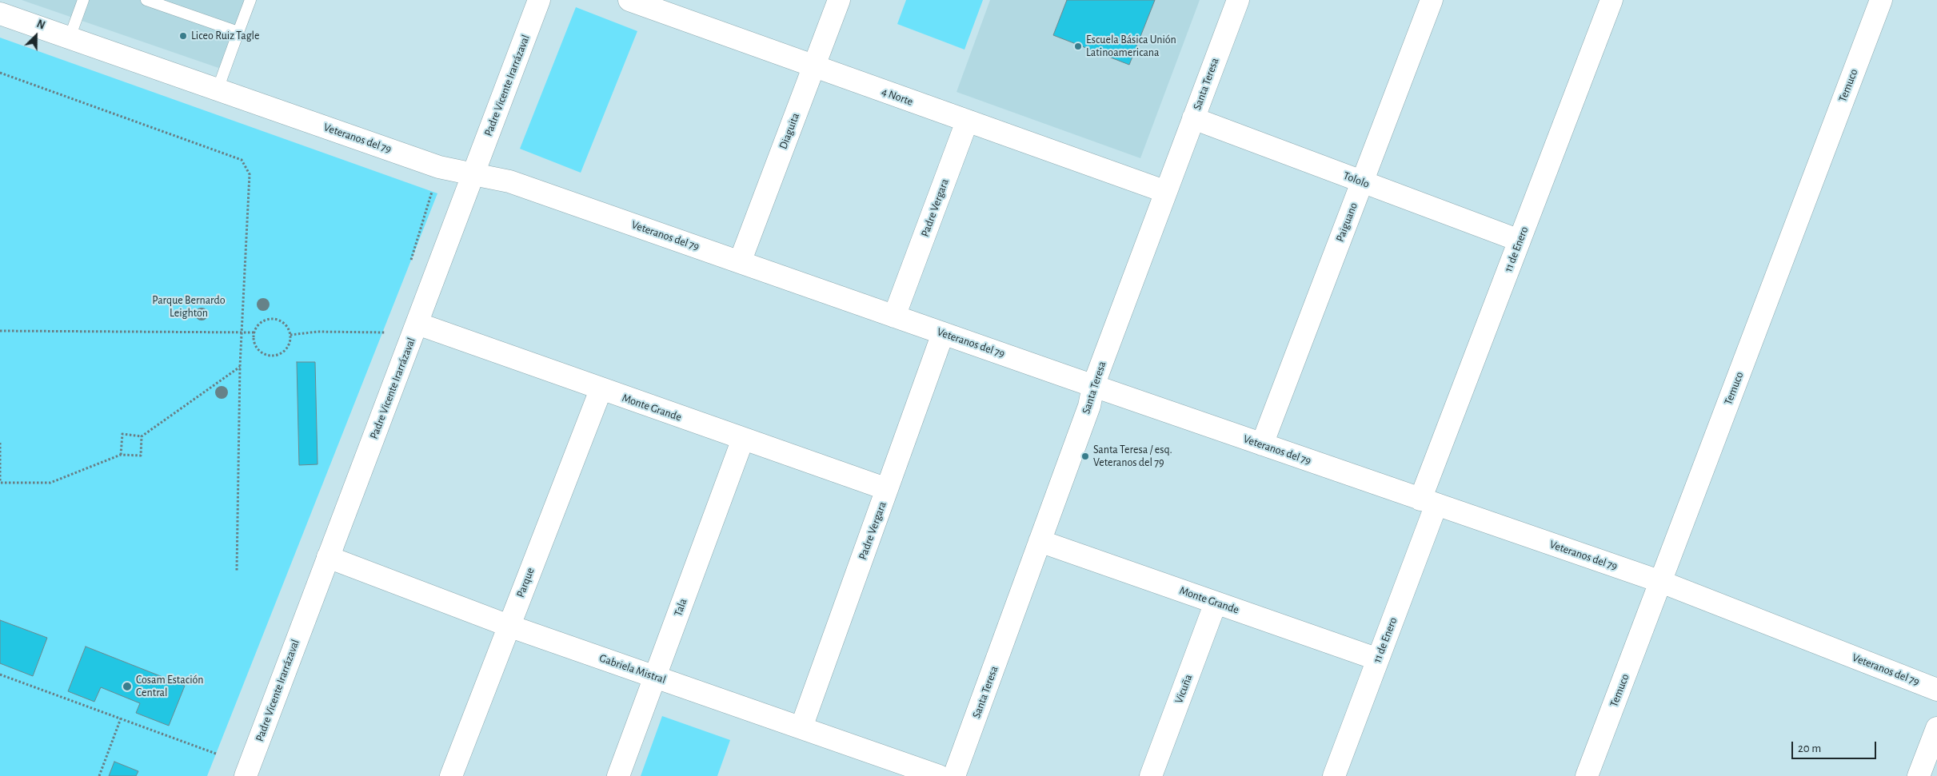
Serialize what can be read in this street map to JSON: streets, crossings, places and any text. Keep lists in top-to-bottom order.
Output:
{
  "streets": {
    "street": [
      "Santa Teresa",
      "Padre Vicente Irarrázaval",
      "Temuco",
      "4 Norte",
      "Diaguita",
      "Veteranos del 79",
      "Tololo",
      "Padre Vergara",
      "Paiguano",
      "11 de Enero",
      "Monte Grande",
      "Parque",
      "Tala",
      "Gabriela Mistral",
      "Vicuña"
    ]
  },
  "crossings": [
    ["Santa Teresa", "4 Norte"],
    ["Santa Teresa", "Veteranos del 79"],
    ["Santa Teresa", "Tololo"],
    ["Santa Teresa", "Monte Grande"],
    ["Padre Vicente Irarrázaval", "Veteranos del 79"],
    ["Padre Vicente Irarrázaval", "Monte Grande"],
    ["Padre Vicente Irarrázaval", "Gabriela Mistral"],
    ["Temuco", "Veteranos del 79"],
    ["4 Norte", "Diaguita"],
    ["4 Norte", "Padre Vergara"],
    ["Diaguita", "Veteranos del 79"],
    ["Veteranos del 79", "Padre Vergara"],
    ["Veteranos del 79", "Paiguano"],
    ["Veteranos del 79", "11 de Enero"],
    ["Tololo", "Paiguano"],
    ["Tololo", "11 de Enero"],
    ["Padre Vergara", "Monte Grande"],
    ["Padre Vergara", "Gabriela Mistral"],
    ["11 de Enero", "Monte Grande"],
    ["Monte Grande", "Parque"],
    ["Monte Grande", "Tala"],
    ["Monte Grande", "Vicuña"],
    ["Parque", "Gabriela Mistral"],
    ["Tala", "Gabriela Mistral"]
  ],
  "parks": ["Parque Bernardo Leighton"],
  "places": [
    "Liceo Ruiz Tagle",
    "Escuela Básica Unión Latinoamericana",
    "Santa Teresa / esq. Veteranos del 79",
    "Cosam Estación Central"
  ],
  "scale_bar": "20 m",
  "north": "top right"
}
